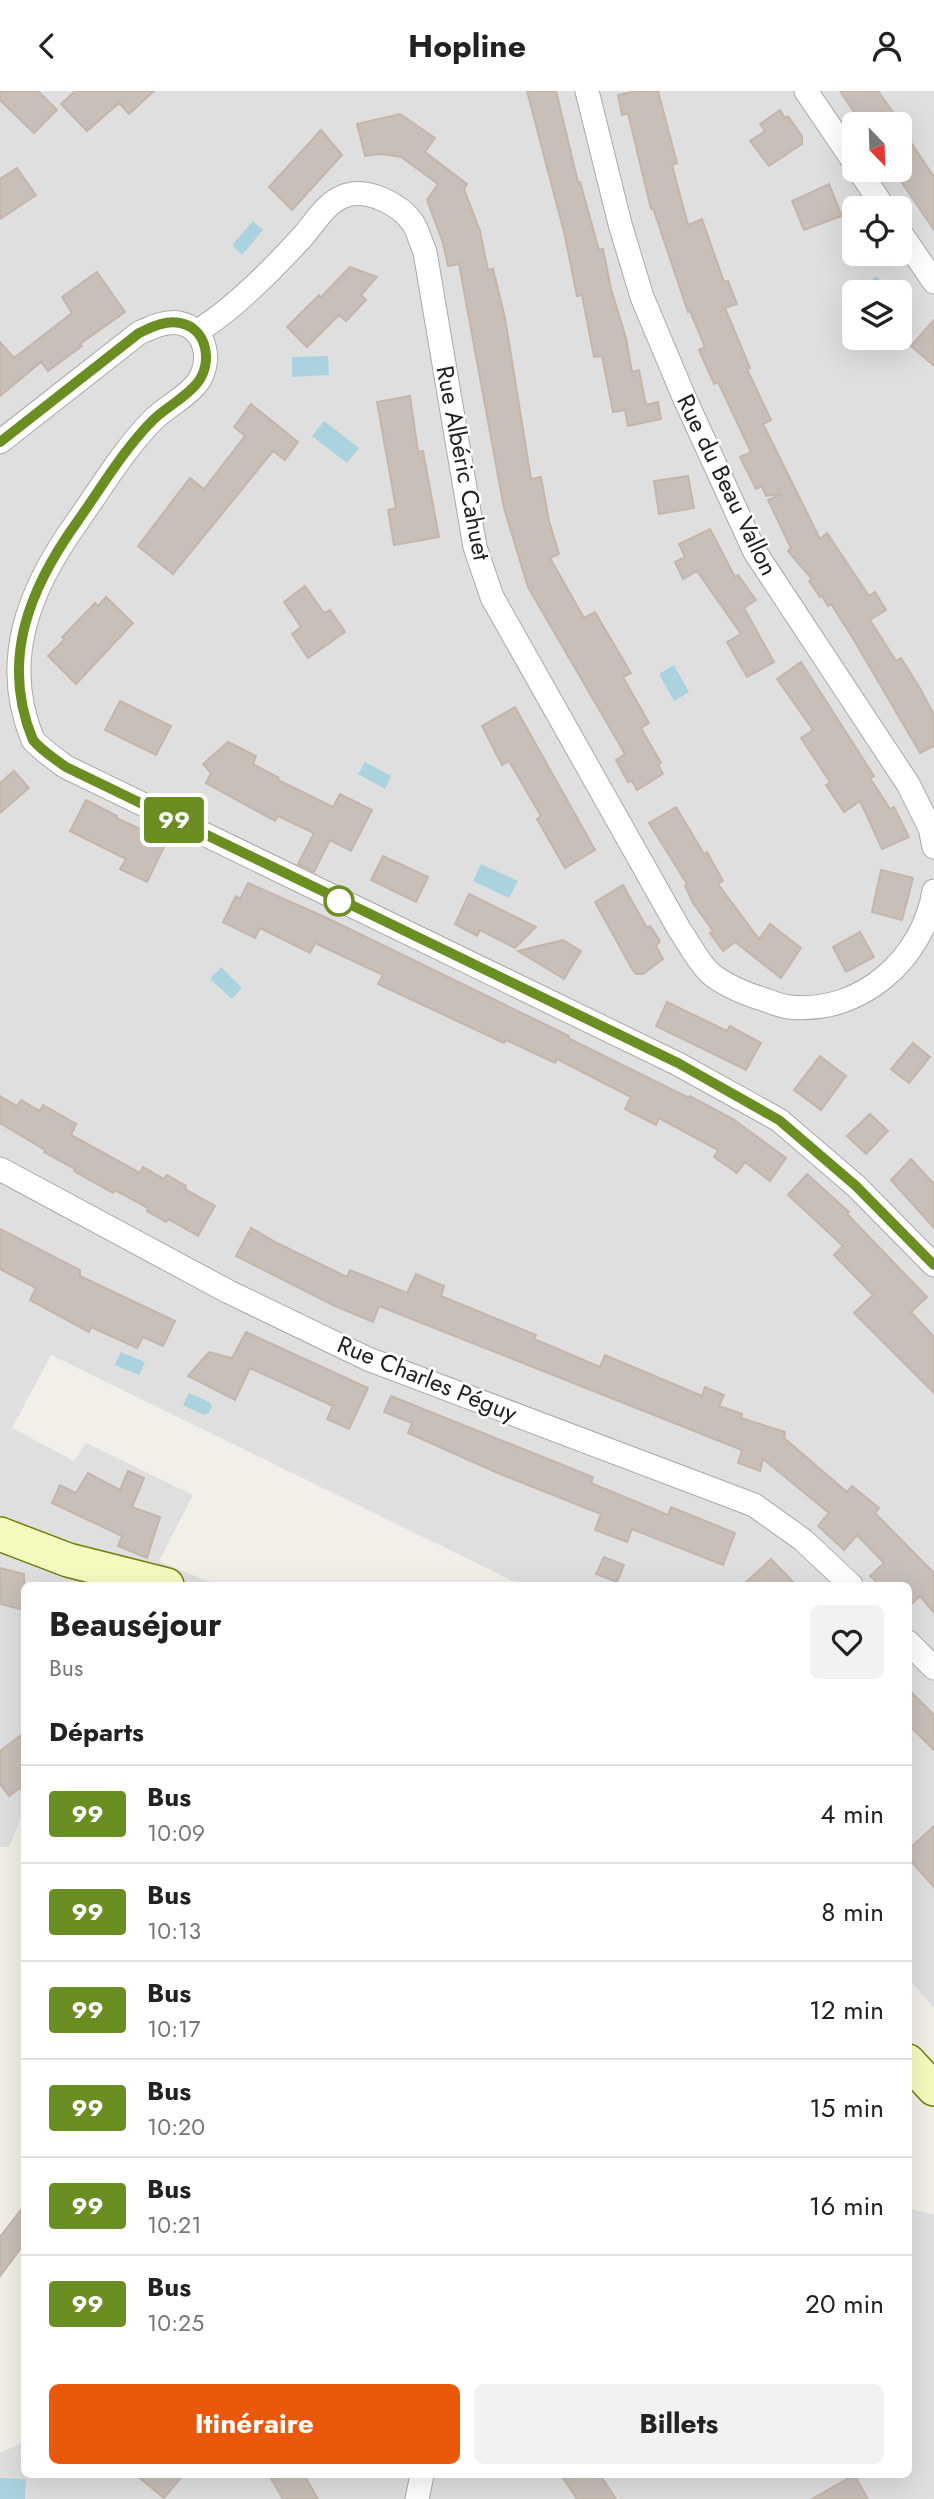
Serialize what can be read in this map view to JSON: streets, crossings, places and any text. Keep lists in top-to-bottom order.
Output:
{
  "streets": {
    "street": ["Rue Albéric Cahuet", "Rue du Beau Vallon", "Rue Charles Péguy"]
  },
  "lines": ["bus line 99"],
  "north": "bottom right",
  "page": {
    "header": "Hopline",
    "on_map": "99",
    "heading": [
      ["Beauséjour", "Bus"],
      "Départs"
    ],
    "list": [
      {
        "mark": "99",
        "name": "Bus",
        "note": "10:09",
        "value": "4 min"
      },
      {
        "mark": "99",
        "name": "Bus",
        "note": "10:13",
        "value": "8 min"
      },
      {
        "mark": "99",
        "name": "Bus",
        "note": "10:17",
        "value": "12 min"
      },
      {
        "mark": "99",
        "name": "Bus",
        "note": "10:20",
        "value": "15 min"
      },
      {
        "mark": "99",
        "name": "Bus",
        "note": "10:21",
        "value": "16 min"
      },
      {
        "mark": "99",
        "name": "Bus",
        "note": "10:25",
        "value": "20 min"
      }
    ],
    "buttons": ["Itinéraire", "Billets"]
  }
}
